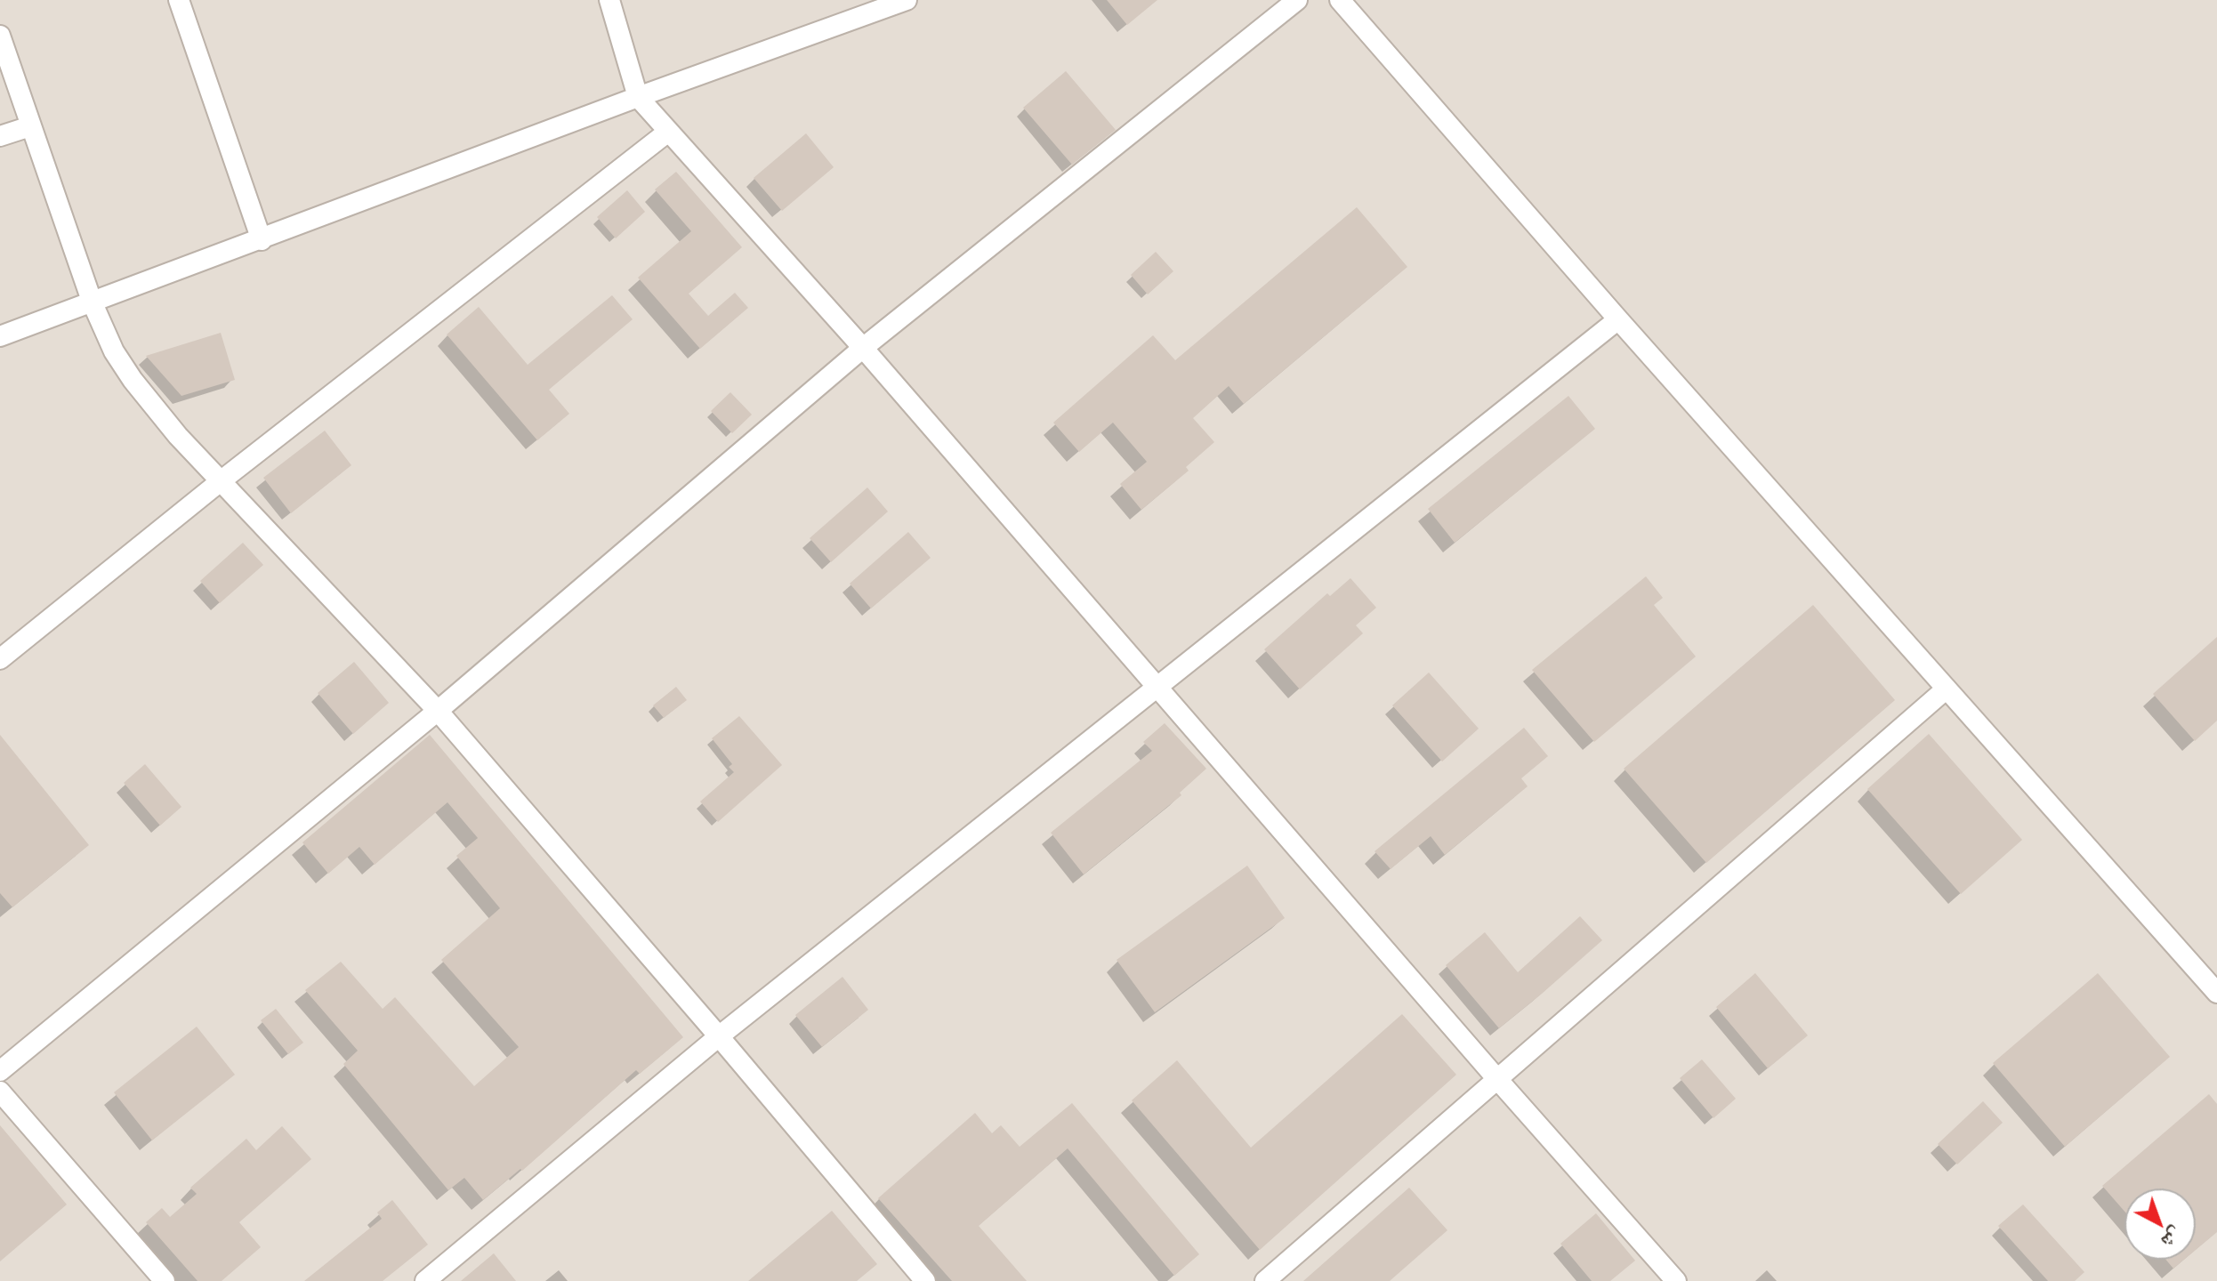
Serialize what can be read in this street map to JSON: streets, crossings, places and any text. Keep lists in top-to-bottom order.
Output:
{
  "north": "bottom right"
}
